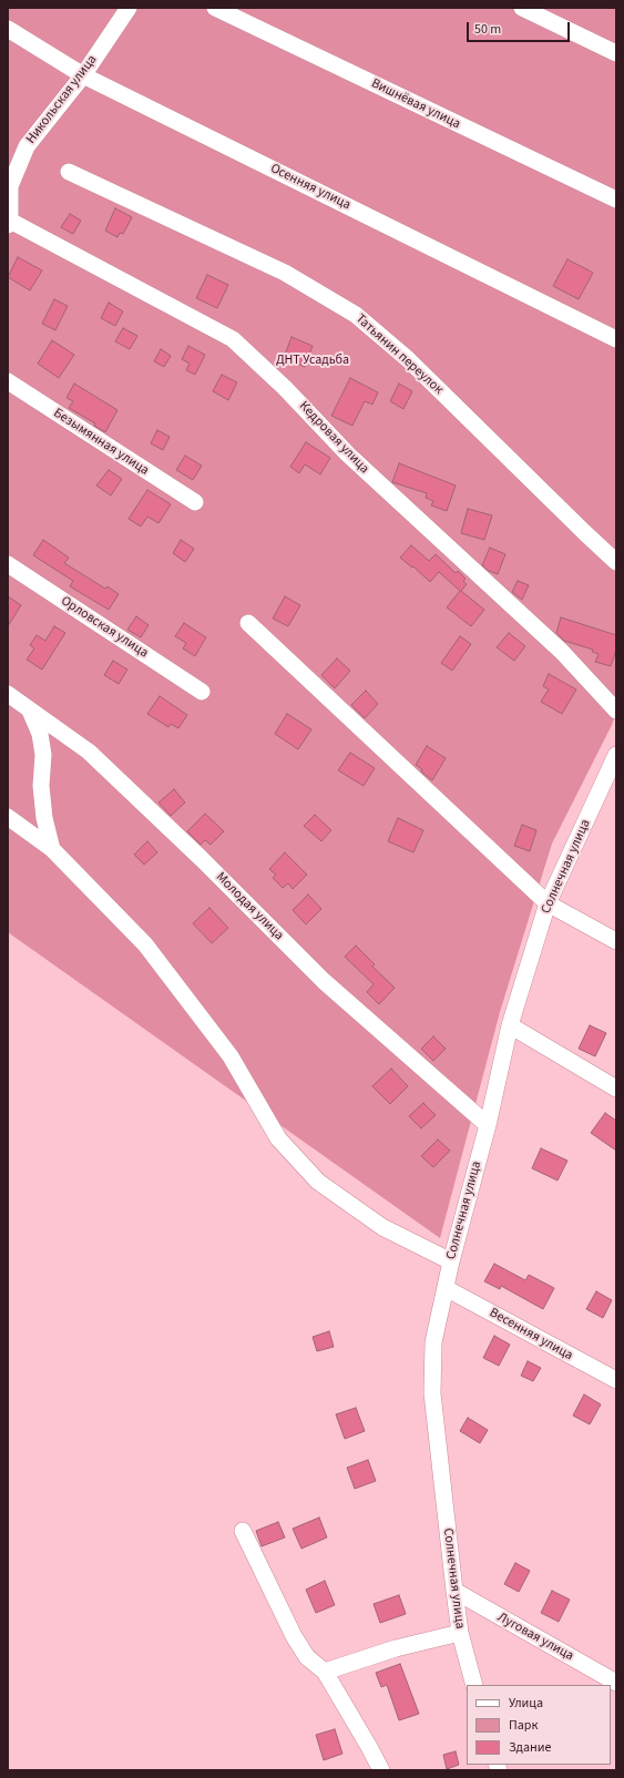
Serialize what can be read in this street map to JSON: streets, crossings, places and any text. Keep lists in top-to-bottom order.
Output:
{
  "streets": {
    "street": [
      "Никольская улица",
      "Вишнёвая улица",
      "Осенняя улица",
      "Татьянин переулок",
      "Кедровая улица",
      "Безымянная улица",
      "Орловская улица",
      "Солнечная улица",
      "Молодая улица",
      "Весенняя улица",
      "Луговая улица"
    ]
  },
  "crossings": [
    ["Никольская улица", "Осенняя улица"],
    ["Никольская улица", "Кедровая улица"],
    ["Солнечная улица", "Молодая улица"],
    ["Солнечная улица", "Весенняя улица"],
    ["Солнечная улица", "Луговая улица"]
  ],
  "parks": ["ДНТ Усадьба"],
  "legend": ["Улица", "Парк", "Здание"],
  "scale_bar": "50 m"
}
